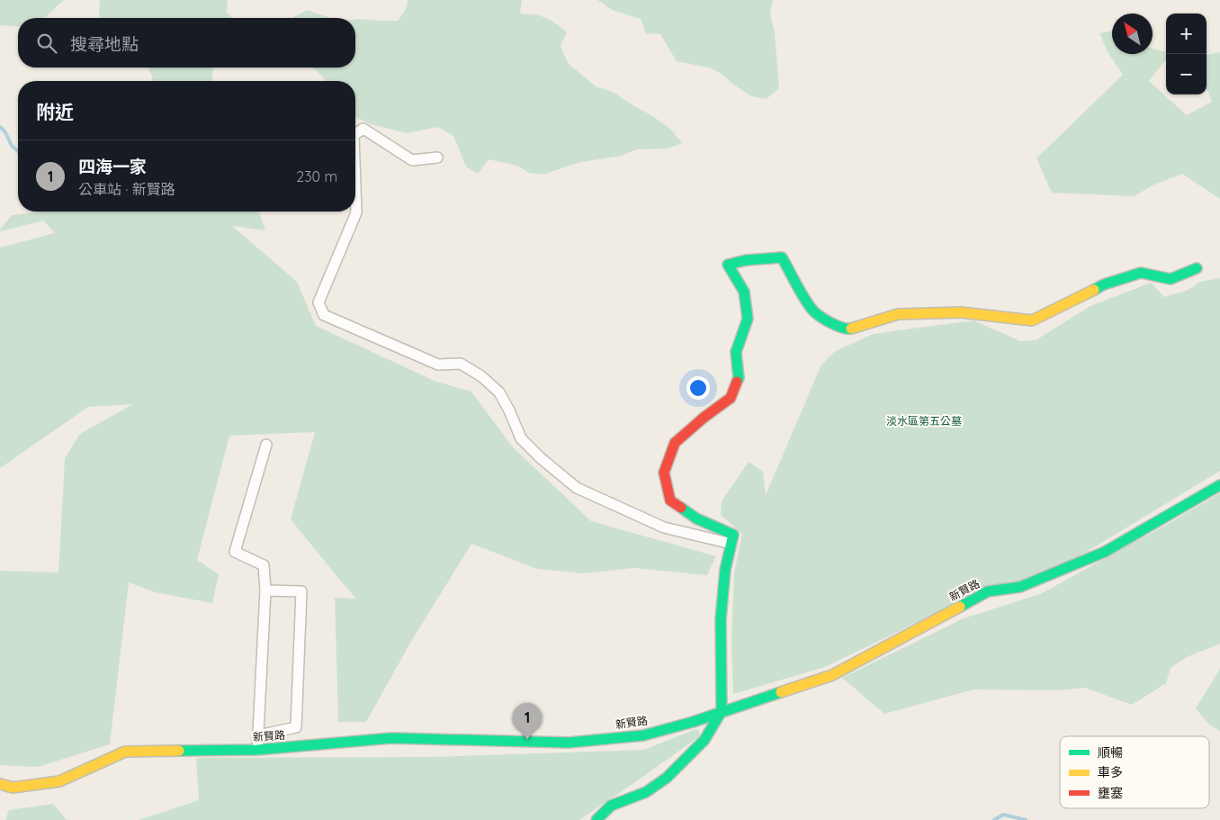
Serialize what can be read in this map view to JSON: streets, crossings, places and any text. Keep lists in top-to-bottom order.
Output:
{
  "streets": {
    "street": ["新賢路"]
  },
  "parks": ["淡水區第五公墓"],
  "legend": ["順暢", "車多", "壅塞"],
  "north": "top left",
  "page": {
    "map_buttons": ["+", "−"],
    "search": "搜尋地點",
    "heading": "附近",
    "list": [
      {
        "mark": "1",
        "name": "四海一家",
        "note": "公車站 · 新賢路",
        "value": "230 m"
      }
    ],
    "pins": "1"
  }
}
